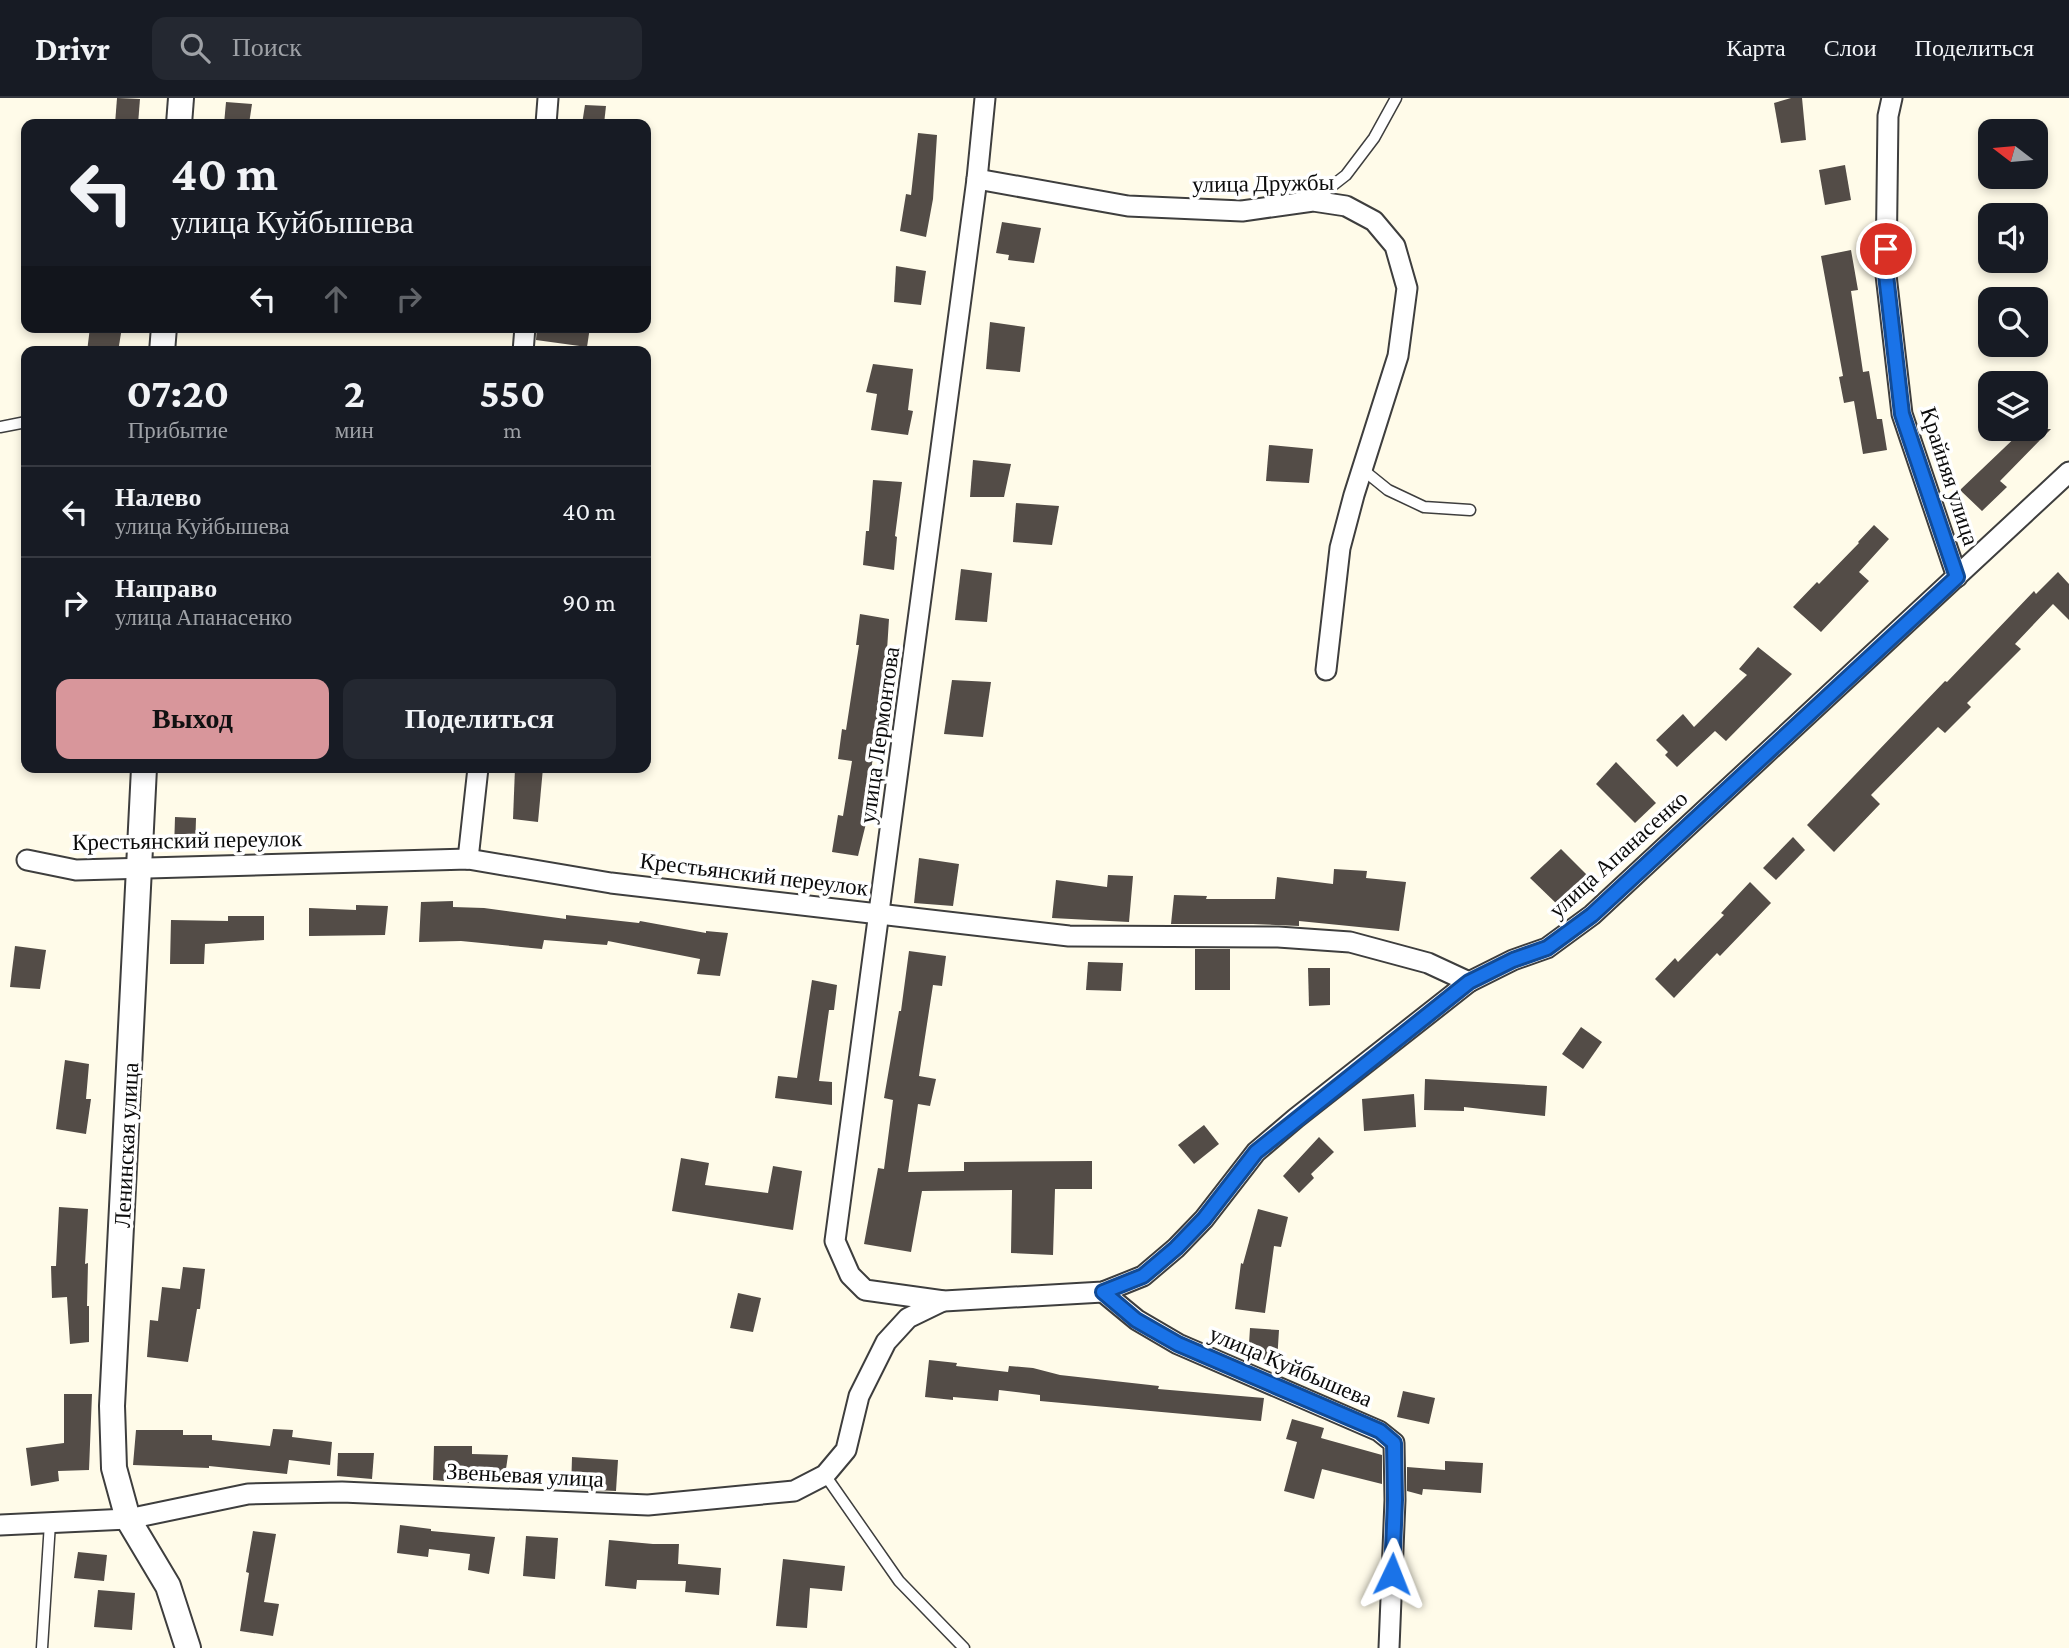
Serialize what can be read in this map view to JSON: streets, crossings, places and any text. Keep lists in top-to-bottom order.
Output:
{
  "streets": {
    "street": [
      "улица Дружбы",
      "Крайняя улица",
      "улица Лермонтова",
      "Крестьянский переулок",
      "улица Апанасенко",
      "Ленинская улица",
      "улица Куйбышева",
      "Звеньевая улица"
    ]
  },
  "crossings": [
    ["улица Дружбы", "улица Лермонтова"],
    ["Крайняя улица", "улица Апанасенко"],
    ["улица Лермонтова", "Крестьянский переулок"],
    ["улица Лермонтова", "улица Апанасенко"],
    ["улица Лермонтова", "Звеньевая улица"],
    ["Крестьянский переулок", "улица Апанасенко"],
    ["Крестьянский переулок", "Ленинская улица"],
    ["улица Апанасенко", "улица Куйбышева"],
    ["улица Апанасенко", "Звеньевая улица"],
    ["Ленинская улица", "Звеньевая улица"]
  ],
  "north": "left",
  "page": {
    "header": "Drivr",
    "search": "Поиск",
    "nav": ["Карта", "Слои", "Поделиться"],
    "turn": ["40 m", "улица Куйбышева"],
    "eta": [
      "07:20",
      "Прибытие",
      "2",
      "мин",
      "550",
      "m"
    ],
    "list": [
      {
        "name": "Налево",
        "note": "улица Куйбышева",
        "value": "40 m"
      },
      {
        "name": "Направо",
        "note": "улица Апанасенко",
        "value": "90 m"
      }
    ],
    "buttons": ["Выход", "Поделиться"]
  }
}
